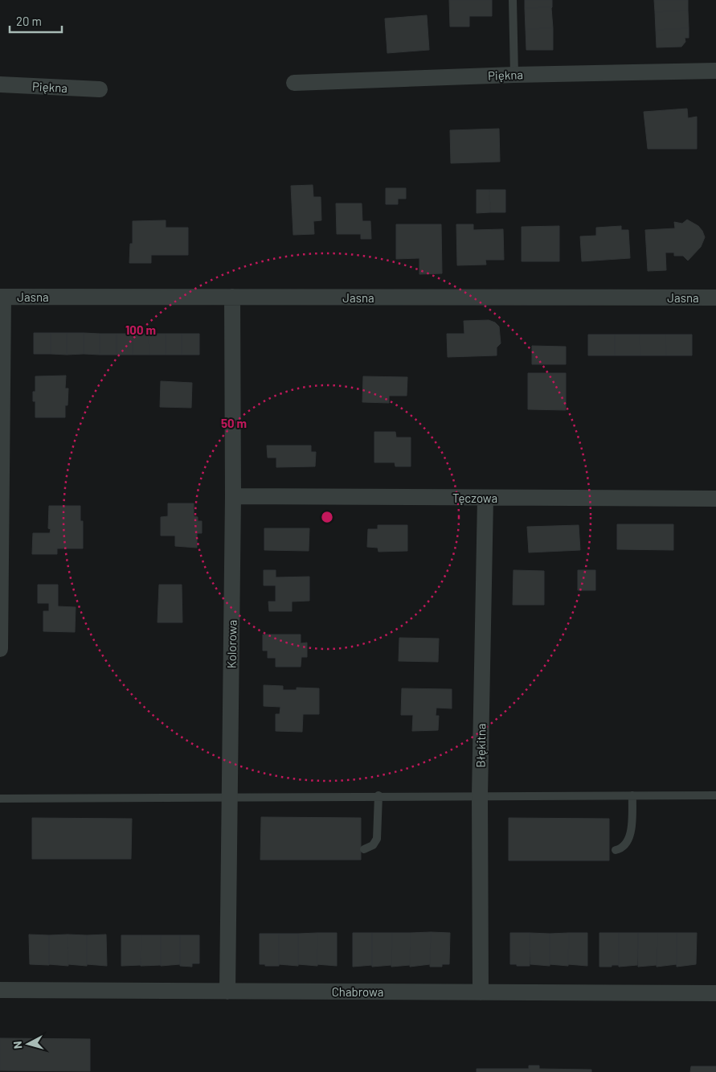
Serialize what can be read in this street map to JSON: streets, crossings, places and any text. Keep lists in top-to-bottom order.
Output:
{
  "streets": {
    "street": [
      "Piękna",
      "Jasna",
      "Tęczowa",
      "Kolorowa",
      "Błękitna",
      "Chabrowa"
    ]
  },
  "crossings": [
    ["Jasna", "Kolorowa"],
    ["Tęczowa", "Kolorowa"],
    ["Tęczowa", "Błękitna"],
    ["Kolorowa", "Chabrowa"],
    ["Błękitna", "Chabrowa"]
  ],
  "scale_bar": "20 m",
  "north": "left",
  "rings": ["100 m", "50 m"]
}
